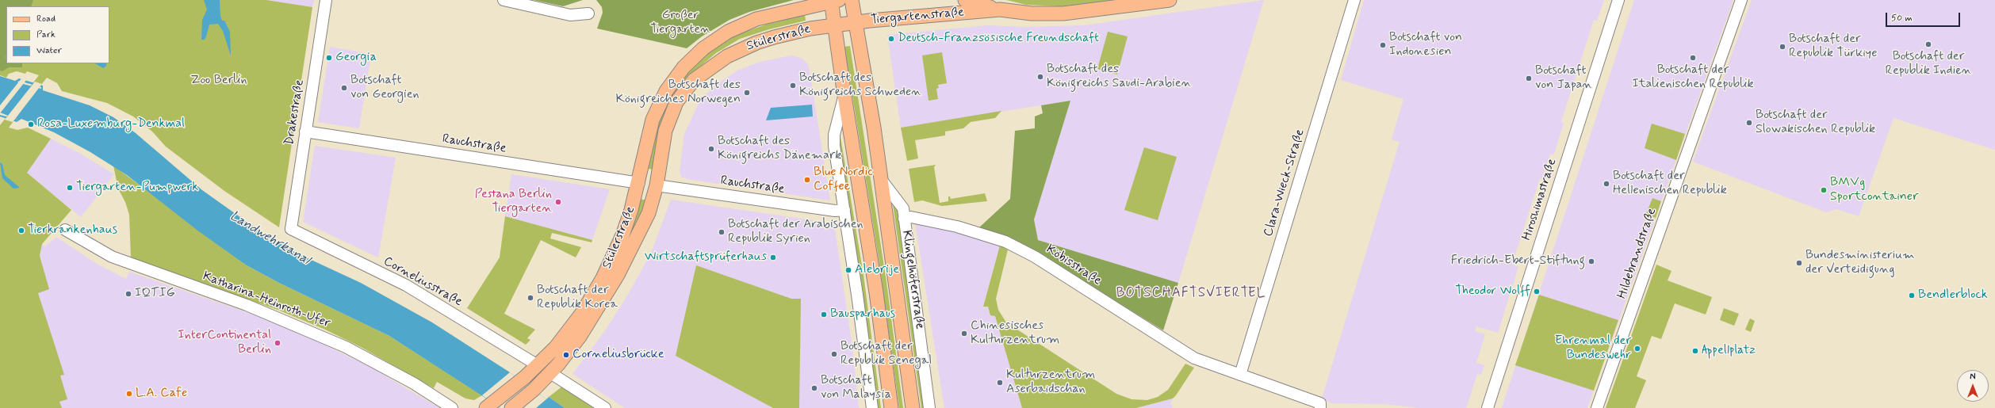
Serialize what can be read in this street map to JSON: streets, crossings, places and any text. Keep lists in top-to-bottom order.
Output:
{
  "streets": {
    "main road": ["Tiergartenstraße", "Stülerstraße", "Klingelhöferstraße"],
    "street": [
      "Drakestraße",
      "Rauchstraße",
      "Clara-Wieck-Straße",
      "Hiroshimastraße",
      "Hildebrandstraße",
      "Köbisstraße",
      "Corneliusstraße",
      "Katharina-Heinroth-Ufer"
    ]
  },
  "crossings": [
    ["Tiergartenstraße", "Stülerstraße"],
    ["Tiergartenstraße", "Klingelhöferstraße"],
    ["Stülerstraße", "Rauchstraße"],
    ["Stülerstraße", "Corneliusstraße"],
    ["Drakestraße", "Rauchstraße"],
    ["Drakestraße", "Corneliusstraße"],
    ["Clara-Wieck-Straße", "Köbisstraße"],
    ["Köbisstraße", "Klingelhöferstraße"]
  ],
  "districts": ["BOTSCHAFTSVIERTEL"],
  "water": ["Landwehrkanal"],
  "parks": ["Großer Tiergarten", "Zoo Berlin"],
  "places": [
    "Deutsch-Franzsösische Freundschaft",
    "Botschaft der Republik Indien",
    "Botschaft von Indonesien",
    "Botschaft der Republik Türkiye",
    "Georgia",
    "Botschaft der Italienischen Republik",
    "Botschaft des Königreichs Saudi-Arabien",
    "Botschaft von Japan",
    "Botschaft des Königreichs Schweden",
    "Botschaft von Georgien",
    "Botschaft des Königreiches Norwegen",
    "Botschaft der Slowakischen Republik",
    "Rosa-Luxemburg-Denkmal",
    "Botschaft des Königreichs Dänemark",
    "Blue Nordic Coffee",
    "Botschaft der Hellenischen Republik",
    "Tiergarten-Pumpwerk",
    "BMVg Sportcontainer",
    "Pestana Berlin Tiergarten",
    "Tierkrankenhaus",
    "Botschaft der Arabischen Republik Syrien",
    "Wirtschaftsprüferhaus",
    "Friedrich-Ebert-Stiftung",
    "Bundesministerium der Verteidigung",
    "Alebrije",
    "Theodor Wolff",
    "IQTIG",
    "Bendlerblock",
    "Botschaft der Republik Korea",
    "Bausparhaus",
    "Chinesisches Kulturzentrum",
    "InterContinental Berlin",
    "Ehrenmal der Bundeswehr",
    "Appellplatz",
    "Botschaft der Republik Senegal",
    "Corneliusbrücke",
    "Kulturzentrum Aserbaidschan",
    "Botschaft von Malaysia",
    "L.A. Cafe"
  ],
  "legend": ["Road", "Park", "Water"],
  "scale_bar": "50 m",
  "north": "top"
}
